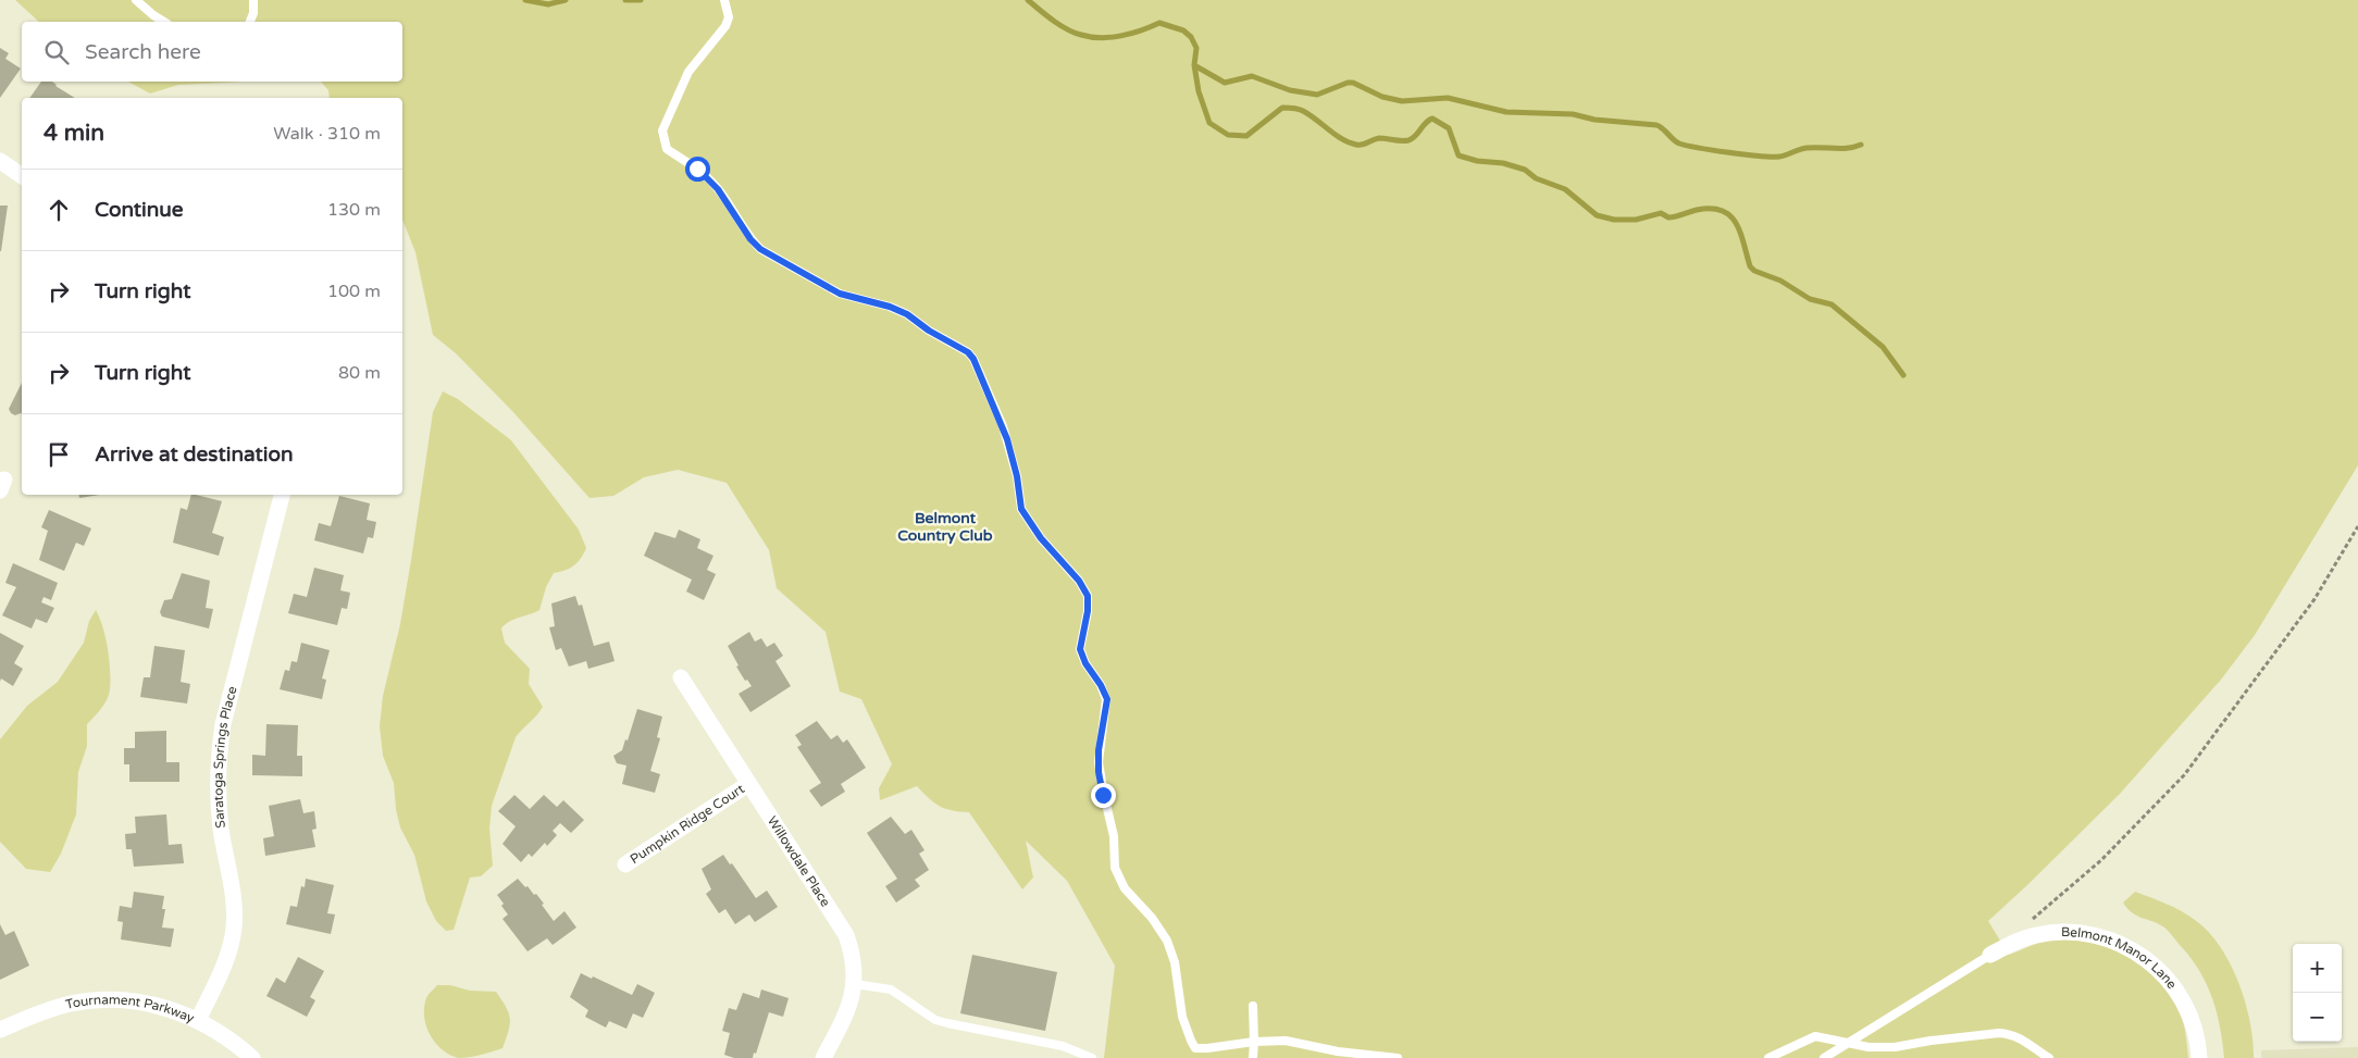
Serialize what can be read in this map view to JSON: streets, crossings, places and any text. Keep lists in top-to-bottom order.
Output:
{
  "streets": {
    "street": [
      "Saratoga Springs Place",
      "Pumpkin Ridge Court",
      "Willowdale Place",
      "Belmont Manor Lane",
      "Tournament Parkway"
    ]
  },
  "crossings": [
    ["Saratoga Springs Place", "Tournament Parkway"],
    ["Pumpkin Ridge Court", "Willowdale Place"]
  ],
  "districts": ["Belmont Country Club"],
  "page": {
    "search": "Search here",
    "heading": ["4 min", "Walk · 310 m"],
    "list": [
      ["Continue", "130 m"],
      ["Turn right", "100 m"],
      ["Turn right", "80 m"],
      "Arrive at destination"
    ],
    "map_buttons": ["+", "−"]
  }
}
